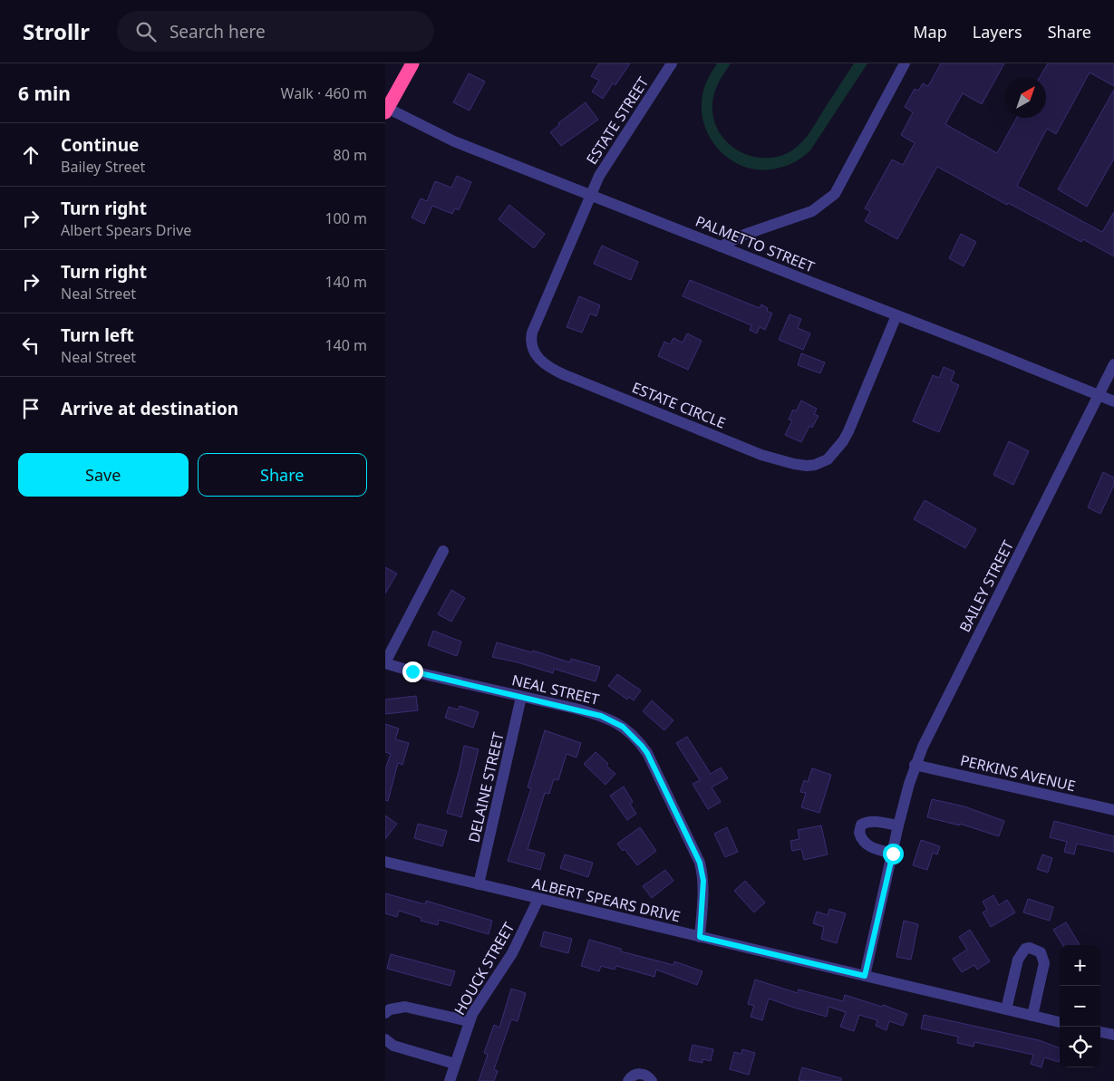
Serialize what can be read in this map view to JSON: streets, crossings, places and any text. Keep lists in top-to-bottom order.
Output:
{
  "streets": {
    "street": [
      "ESTATE STREET",
      "PALMETTO STREET",
      "ESTATE CIRCLE",
      "BAILEY STREET",
      "NEAL STREET",
      "PERKINS AVENUE",
      "DELAINE STREET",
      "ALBERT SPEARS DRIVE",
      "HOUCK STREET"
    ]
  },
  "crossings": [
    ["ESTATE STREET", "PALMETTO STREET"],
    ["ESTATE STREET", "ESTATE CIRCLE"],
    ["PALMETTO STREET", "ESTATE CIRCLE"],
    ["PALMETTO STREET", "BAILEY STREET"],
    ["BAILEY STREET", "PERKINS AVENUE"],
    ["BAILEY STREET", "ALBERT SPEARS DRIVE"],
    ["NEAL STREET", "DELAINE STREET"],
    ["NEAL STREET", "ALBERT SPEARS DRIVE"],
    ["DELAINE STREET", "ALBERT SPEARS DRIVE"],
    ["ALBERT SPEARS DRIVE", "HOUCK STREET"]
  ],
  "north": "top right",
  "page": {
    "header": "Strollr",
    "search": "Search here",
    "nav": ["Map", "Layers", "Share"],
    "heading": ["6 min", "Walk · 460 m"],
    "list": [
      ["Continue", "Bailey Street", "80 m"],
      ["Turn right", "Albert Spears Drive", "100 m"],
      ["Turn right", "Neal Street", "140 m"],
      ["Turn left", "Neal Street", "140 m"],
      "Arrive at destination"
    ],
    "buttons": ["Save", "Share"],
    "map_buttons": ["+", "−"]
  }
}
